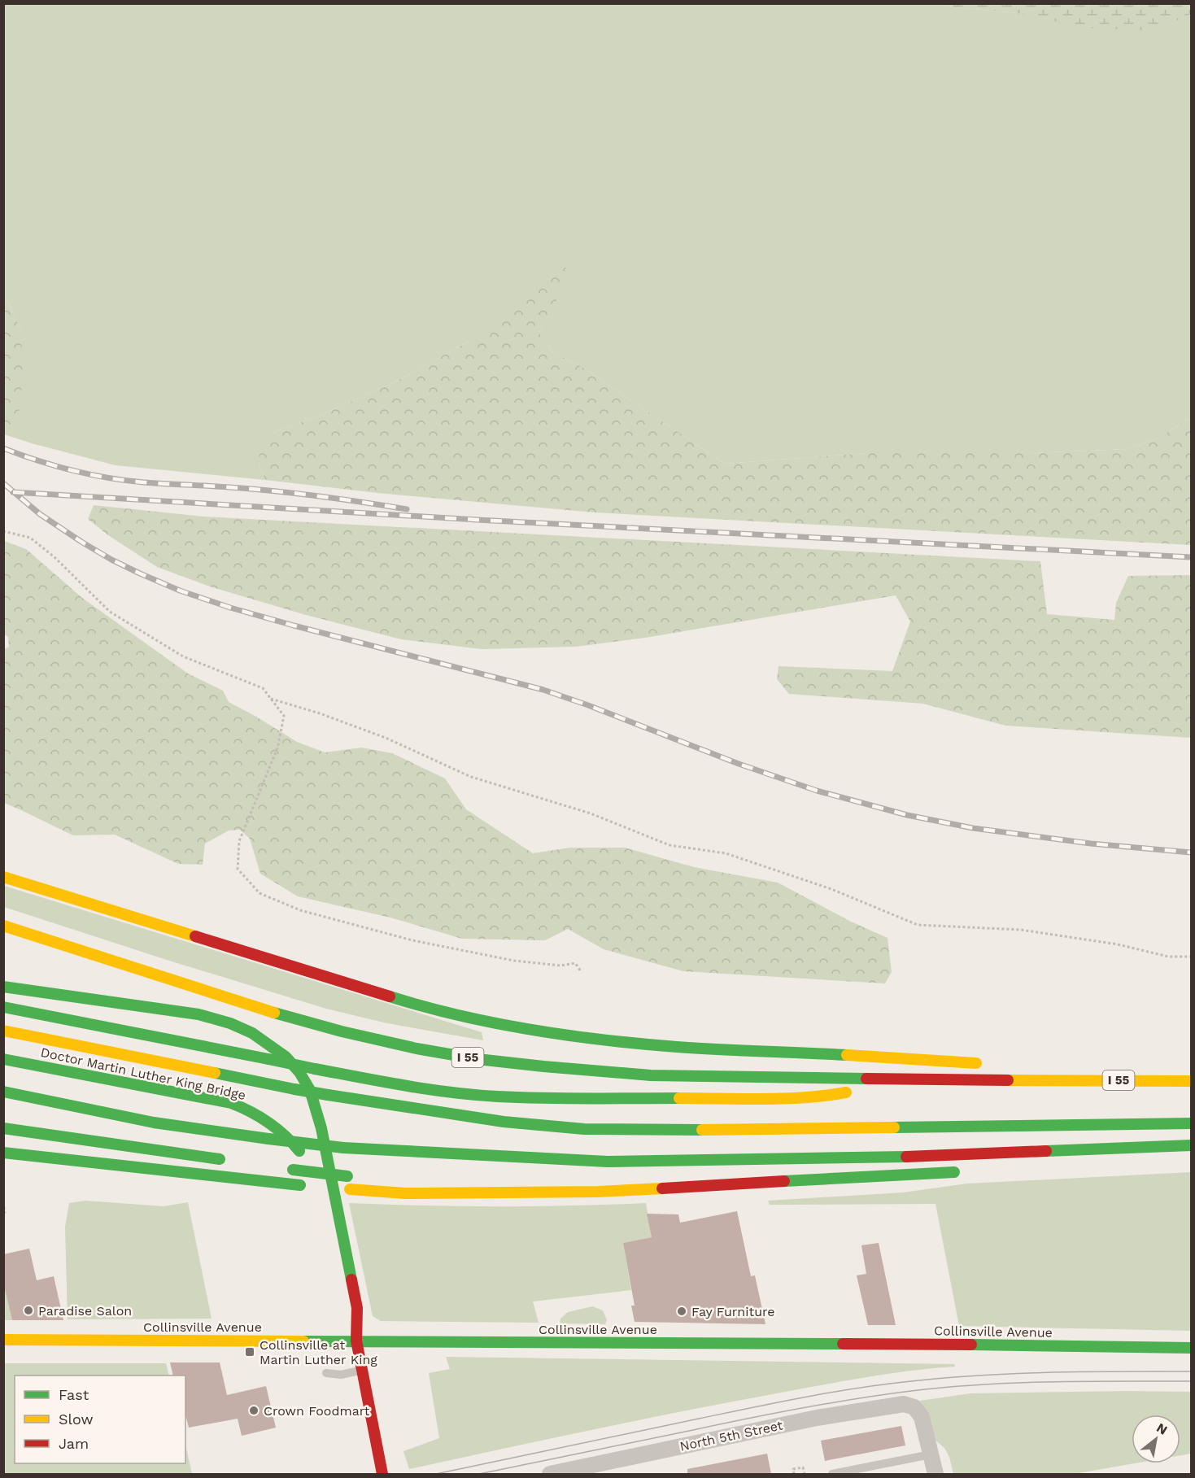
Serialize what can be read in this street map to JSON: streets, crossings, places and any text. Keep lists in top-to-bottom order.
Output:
{
  "streets": {
    "main road": ["I 55", "Doctor Martin Luther King Bridge", "Collinsville Avenue"],
    "street": ["North 5th Street"]
  },
  "places": {
    "other": ["Paradise Salon", "Fay Furniture", "Crown Foodmart"],
    "transit": ["Collinsville at Martin Luther King"]
  },
  "legend": ["Fast", "Slow", "Jam"],
  "north": "top right"
}
